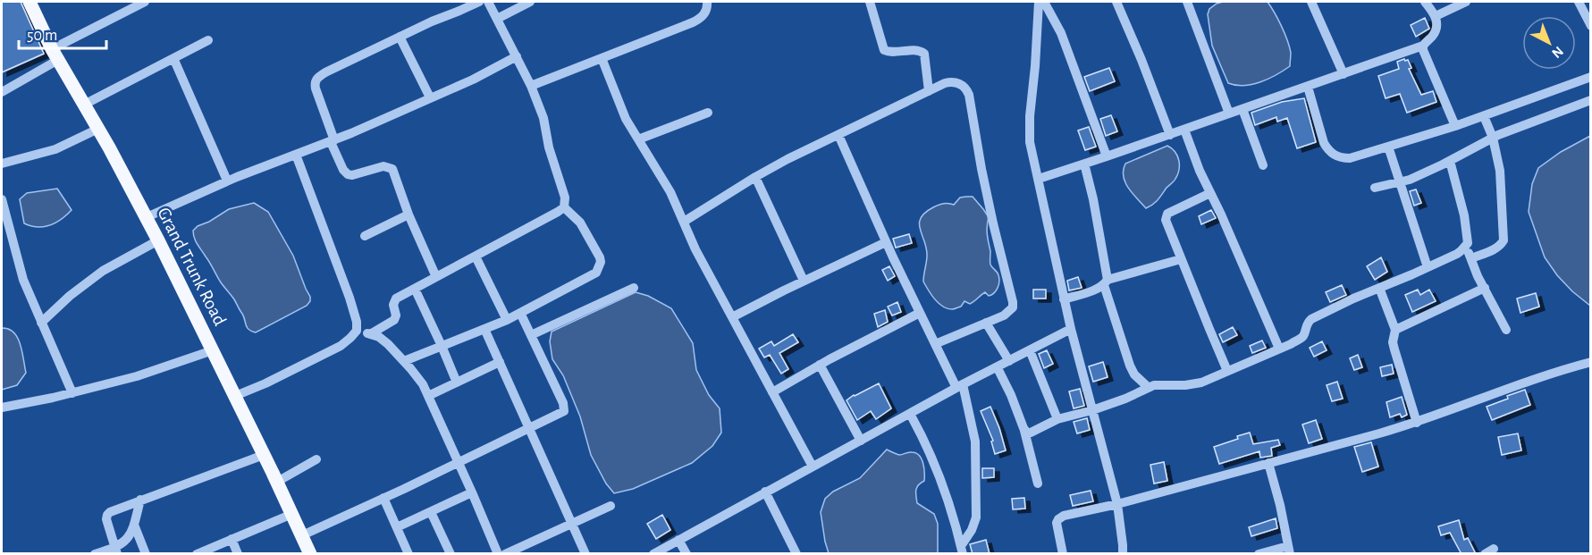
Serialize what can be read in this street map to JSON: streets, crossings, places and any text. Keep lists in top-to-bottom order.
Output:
{
  "streets": {
    "main road": ["Grand Trunk Road"]
  },
  "scale_bar": "50 m",
  "north": "bottom right"
}
